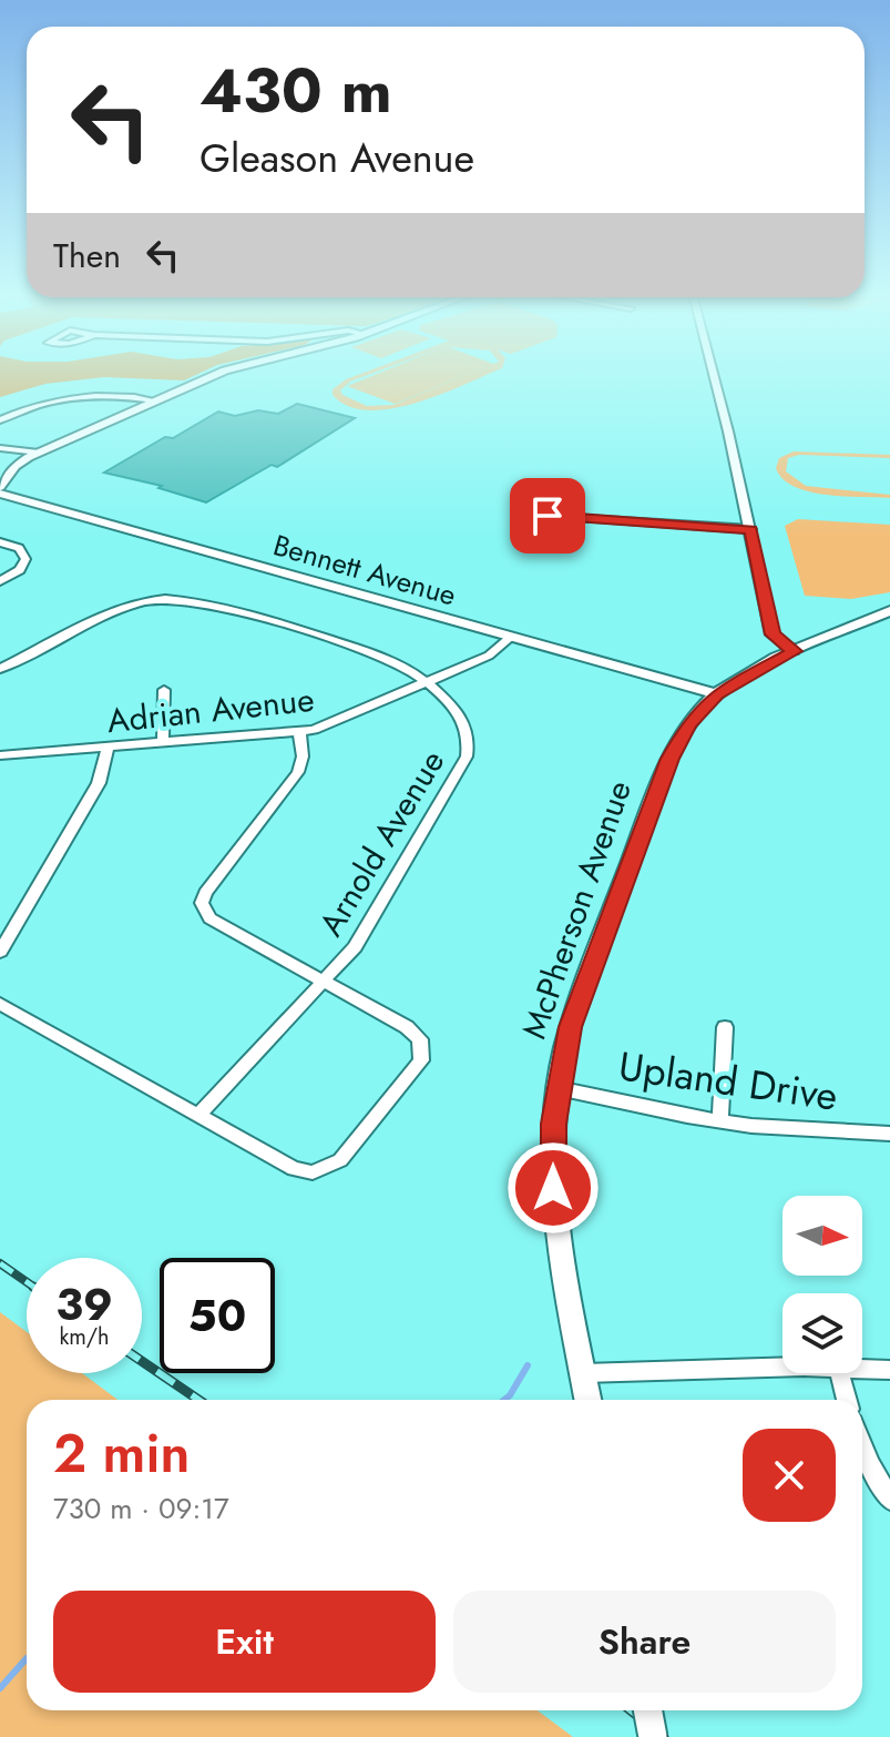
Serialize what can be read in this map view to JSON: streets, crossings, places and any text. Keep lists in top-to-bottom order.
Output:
{
  "streets": {
    "main road": ["Bennett Avenue", "McPherson Avenue"],
    "street": ["Adrian Avenue", "Arnold Avenue", "Upland Drive"]
  },
  "crossings": [
    ["Bennett Avenue", "Adrian Avenue"],
    ["Bennett Avenue", "McPherson Avenue"],
    ["Adrian Avenue", "Arnold Avenue"],
    ["McPherson Avenue", "Upland Drive"]
  ],
  "north": "right",
  "page": {
    "turn": ["430 m", "Gleason Avenue"],
    "then": "Then",
    "speed": "39 km/h",
    "limit": "50",
    "heading": ["2 min", "730 m · 09:17"],
    "buttons": ["Exit", "Share"]
  }
}
